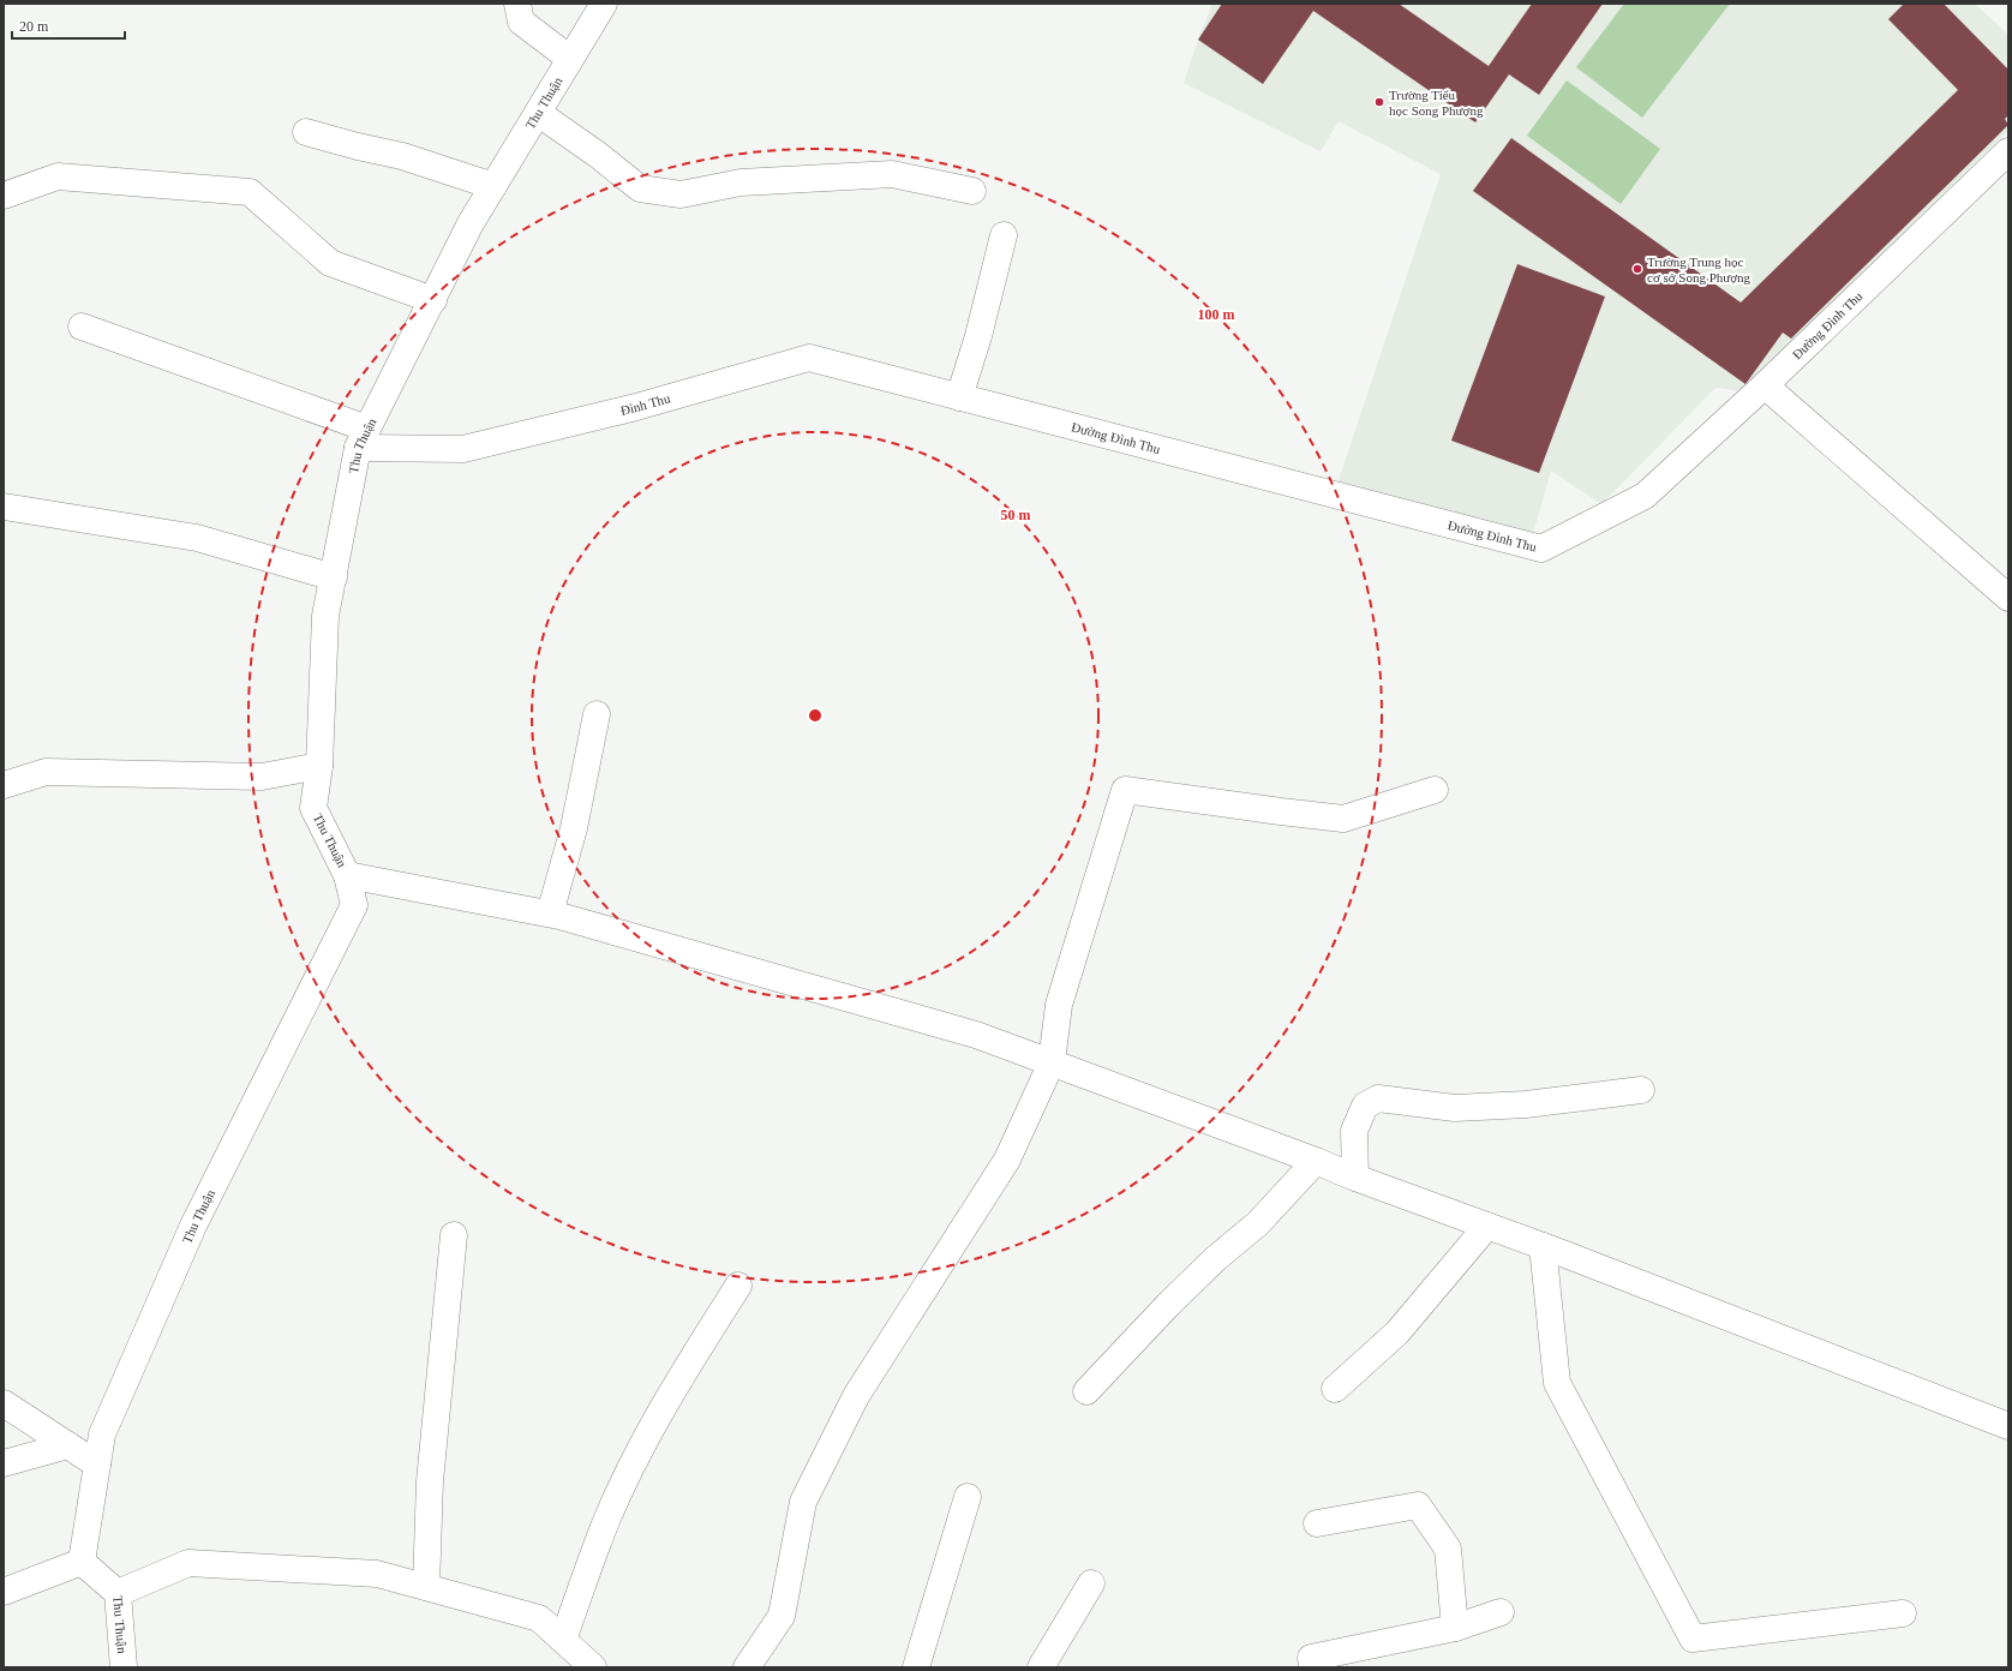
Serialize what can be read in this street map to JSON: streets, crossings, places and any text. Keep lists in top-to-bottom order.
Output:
{
  "streets": {
    "street": ["Thu Thuận", "Đường Đình Thu", "Đình Thu"]
  },
  "crossings": [
    ["Thu Thuận", "Đình Thu"],
    ["Đường Đình Thu", "Đình Thu"]
  ],
  "places": ["Trường Tiểu học Song Phượng", "Trường Trung học cơ sở Song Phượng"],
  "scale_bar": "20 m",
  "rings": ["100 m", "50 m"]
}
